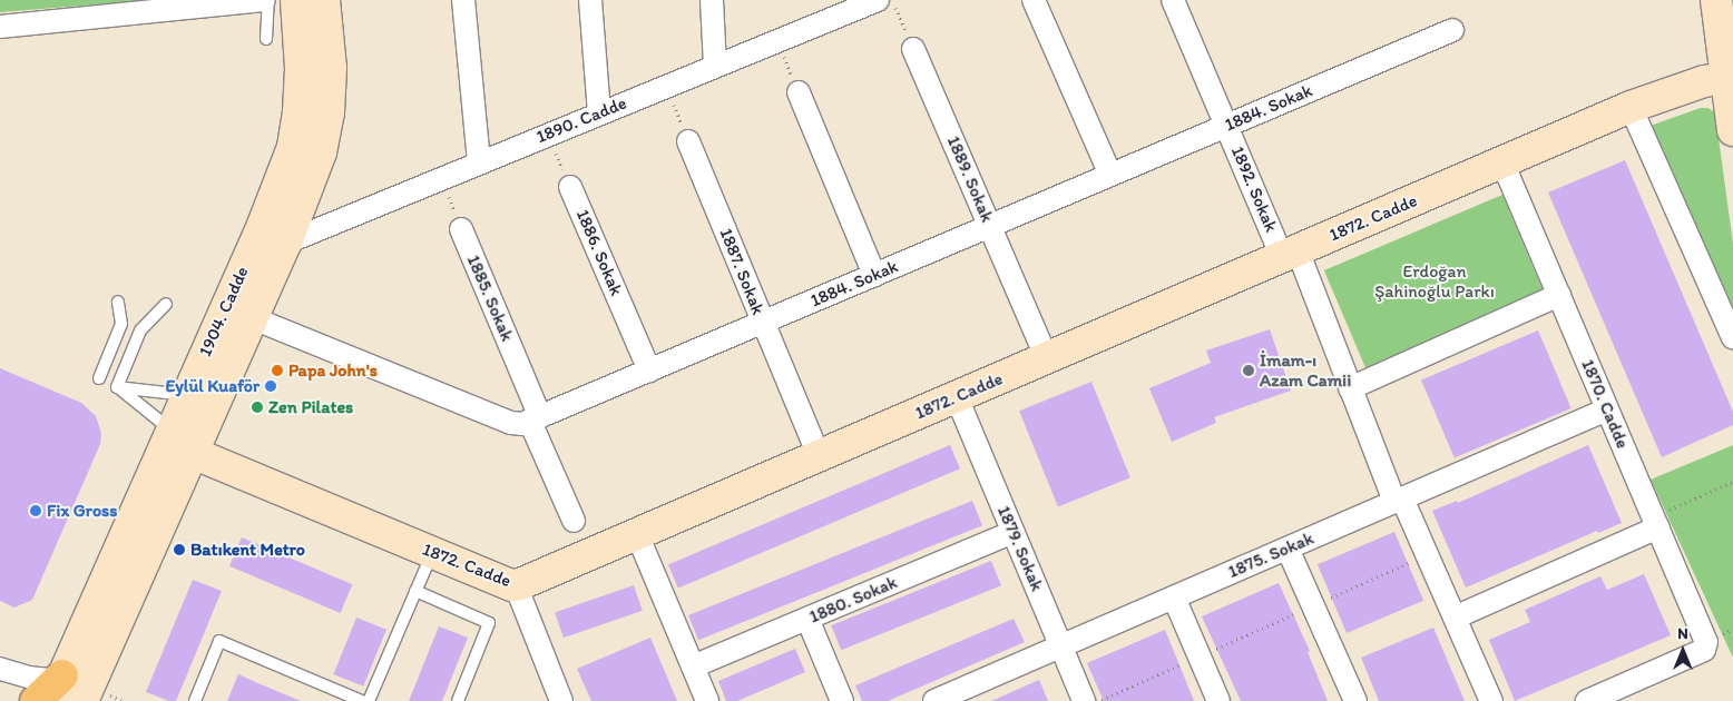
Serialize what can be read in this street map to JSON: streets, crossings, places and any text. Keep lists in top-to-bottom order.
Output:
{
  "streets": {
    "street": [
      "1884. Sokak",
      "1890. Cadde",
      "1889. Sokak",
      "1892. Sokak",
      "1872. Cadde",
      "1886. Sokak",
      "1887. Sokak",
      "1885. Sokak",
      "1904. Cadde",
      "1870. Cadde",
      "1879. Sokak",
      "1875. Sokak",
      "1880. Sokak"
    ]
  },
  "crossings": [
    ["1884. Sokak", "1889. Sokak"],
    ["1884. Sokak", "1892. Sokak"],
    ["1884. Sokak", "1886. Sokak"],
    ["1884. Sokak", "1887. Sokak"],
    ["1884. Sokak", "1885. Sokak"],
    ["1884. Sokak", "1904. Cadde"],
    ["1890. Cadde", "1886. Sokak"],
    ["1890. Cadde", "1904. Cadde"],
    ["1889. Sokak", "1872. Cadde"],
    ["1892. Sokak", "1872. Cadde"],
    ["1892. Sokak", "1875. Sokak"],
    ["1872. Cadde", "1887. Sokak"],
    ["1872. Cadde", "1904. Cadde"],
    ["1872. Cadde", "1870. Cadde"],
    ["1872. Cadde", "1879. Sokak"],
    ["1870. Cadde", "1875. Sokak"],
    ["1879. Sokak", "1875. Sokak"],
    ["1879. Sokak", "1880. Sokak"]
  ],
  "parks": ["Erdoğan Şahinoğlu Parkı"],
  "places": [
    "Papa John's",
    "İmam-ı Azam Camii",
    "Eylül Kuaför",
    "Zen Pilates",
    "Fix Gross",
    "Batıkent Metro"
  ],
  "north": "top"
}
